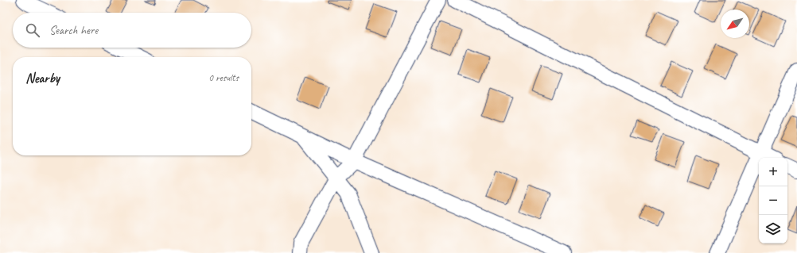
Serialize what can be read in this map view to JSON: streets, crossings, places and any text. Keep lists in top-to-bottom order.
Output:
{
  "north": "bottom left",
  "page": {
    "search": "Search here",
    "heading": ["Nearby", "0 results"],
    "map_buttons": ["+", "−"]
  }
}
